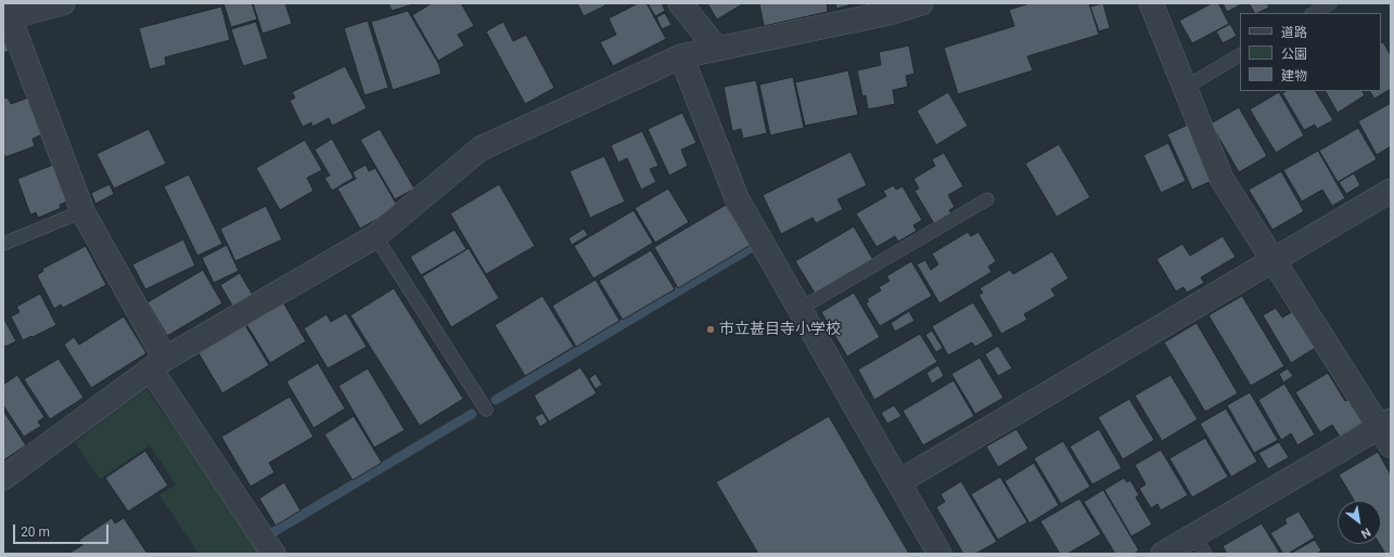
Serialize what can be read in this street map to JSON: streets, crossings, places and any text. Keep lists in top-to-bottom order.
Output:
{
  "places": ["市立甚目寺小学校"],
  "legend": ["道路", "公園", "建物"],
  "scale_bar": "20 m",
  "north": "bottom right"
}
